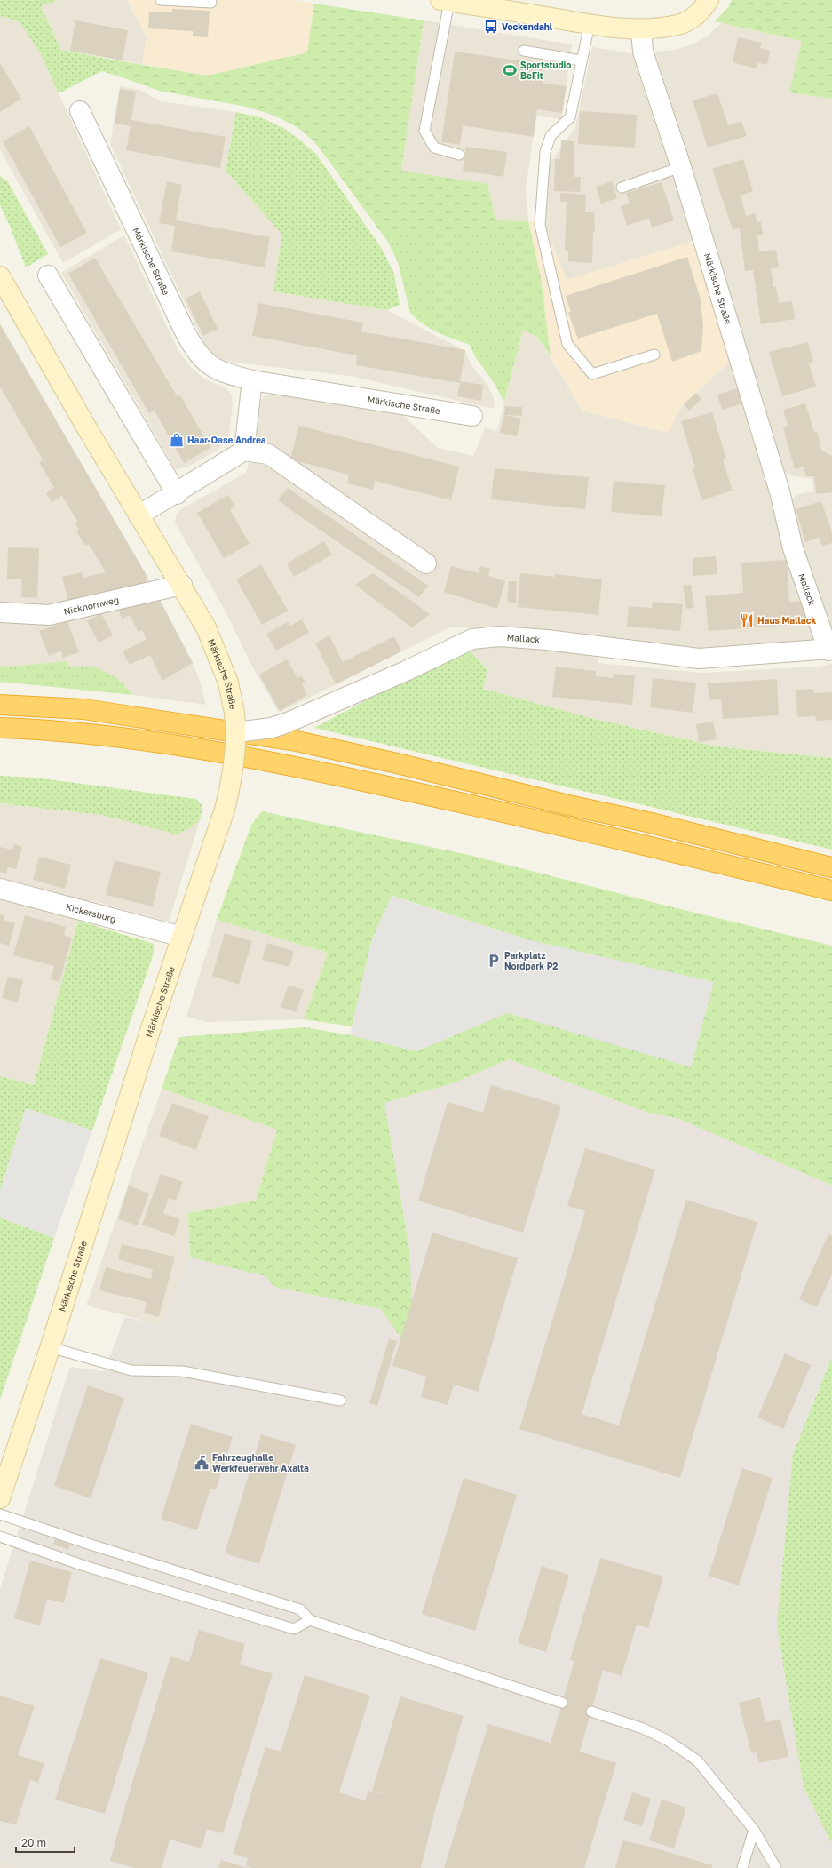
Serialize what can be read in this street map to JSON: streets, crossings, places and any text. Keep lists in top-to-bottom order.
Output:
{
  "streets": {
    "main road": ["Märkische Straße"],
    "street": ["Mallack", "Nickhornweg", "Kickersburg"]
  },
  "crossings": [
    ["Märkische Straße", "Mallack"],
    ["Märkische Straße", "Nickhornweg"],
    ["Märkische Straße", "Kickersburg"]
  ],
  "places": {
    "bus stop": ["Vockendahl"],
    "sports": ["Sportstudio BeFit"],
    "shop": ["Haar-Oase Andrea"],
    "restaurant": ["Haus Mallack"],
    "parking": ["Parkplatz Nordpark P2"],
    "public building": ["Fahrzeughalle Werkfeuerwehr Axalta"]
  },
  "scale_bar": "20 m"
}
